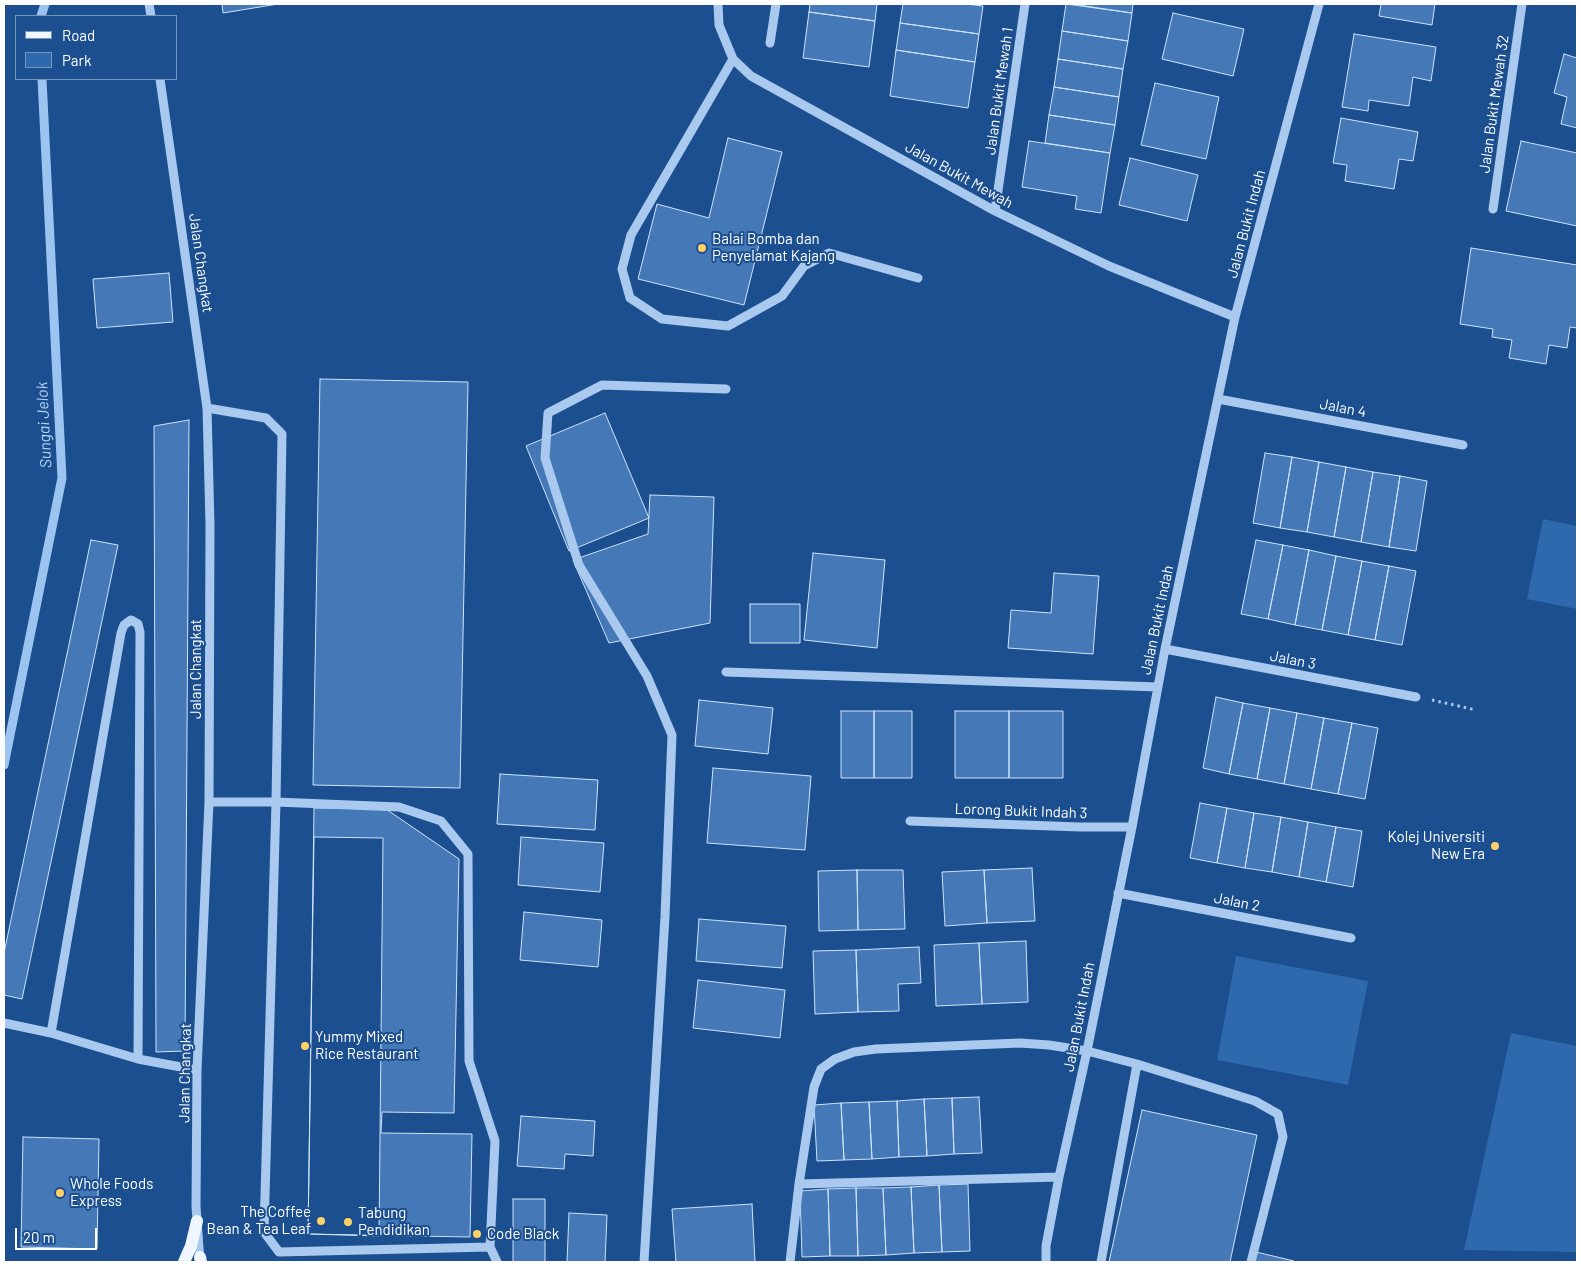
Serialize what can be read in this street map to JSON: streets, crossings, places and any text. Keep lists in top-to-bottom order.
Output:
{
  "streets": {
    "street": [
      "Jalan Bukit Mewah 1",
      "Jalan Bukit Mewah 32",
      "Jalan Bukit Mewah",
      "Jalan Bukit Indah",
      "Jalan Changkat",
      "Jalan 4",
      "Jalan 3",
      "Lorong Bukit Indah 3",
      "Jalan 2"
    ]
  },
  "crossings": [
    ["Jalan Bukit Mewah 1", "Jalan Bukit Mewah"],
    ["Jalan Bukit Mewah", "Jalan Bukit Indah"],
    ["Jalan Bukit Indah", "Jalan 4"],
    ["Jalan Bukit Indah", "Jalan 3"],
    ["Jalan Bukit Indah", "Lorong Bukit Indah 3"],
    ["Jalan Bukit Indah", "Jalan 2"]
  ],
  "water": ["Sungai Jelok"],
  "places": [
    "Balai Bomba dan Penyelamat Kajang",
    "Kolej Universiti New Era",
    "Yummy Mixed Rice Restaurant",
    "Whole Foods Express",
    "The Coffee Bean & Tea Leaf",
    "Tabung Pendidikan",
    "Code Black"
  ],
  "legend": ["Road", "Park"],
  "scale_bar": "20 m"
}
